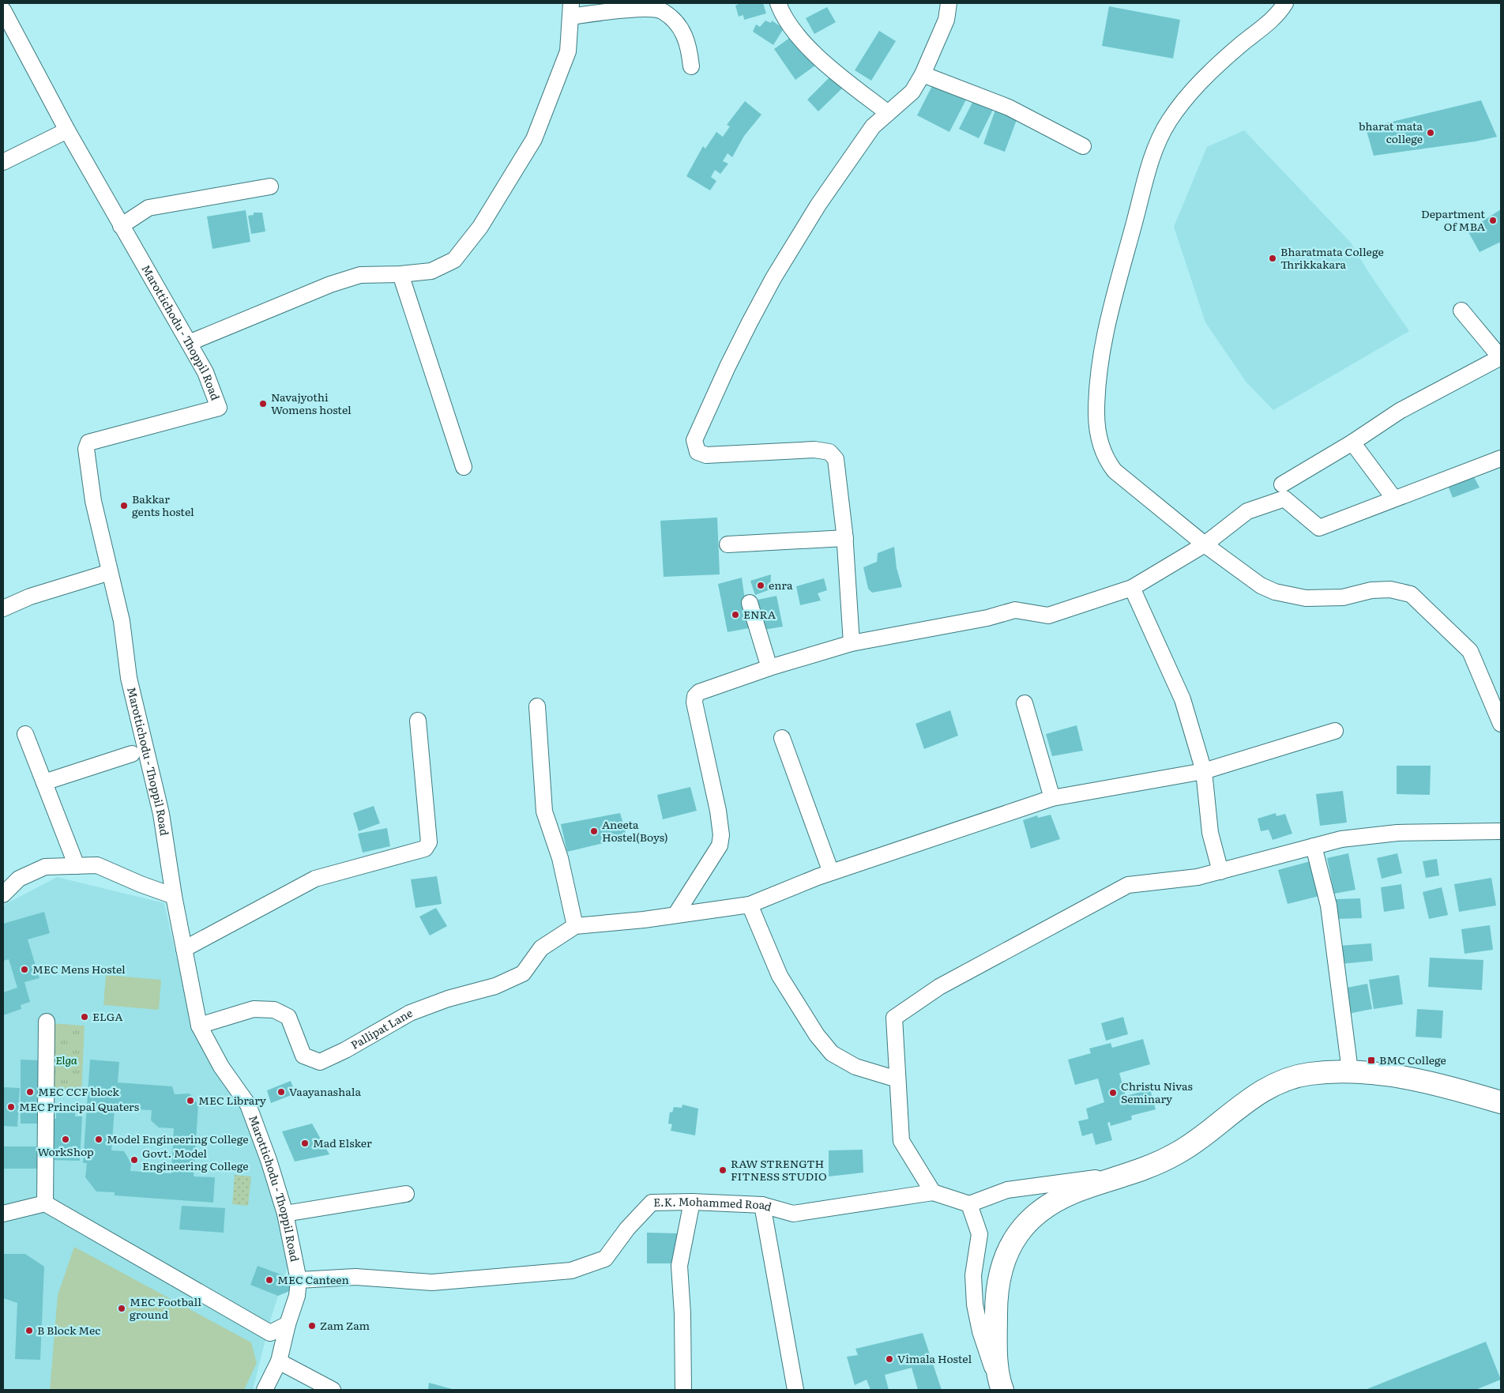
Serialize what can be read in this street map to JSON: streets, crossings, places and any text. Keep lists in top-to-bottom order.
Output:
{
  "streets": {
    "street": ["Marottichodu - Thoppil Road", "Pallipat Lane", "E.K. Mohammed Road"]
  },
  "crossings": [
    ["Marottichodu - Thoppil Road", "Pallipat Lane"],
    ["Marottichodu - Thoppil Road", "E.K. Mohammed Road"]
  ],
  "parks": ["Elga"],
  "places": {
    "other": [
      "bharat mata college",
      "Department Of MBA",
      "Bharatmata College Thrikkakara",
      "Navajyothi Womens hostel",
      "Bakkar gents hostel",
      "enra",
      "ENRA",
      "Aneeta Hostel(Boys)",
      "MEC Mens Hostel",
      "ELGA",
      "MEC CCF block",
      "Vaayanashala",
      "Christu Nivas Seminary",
      "MEC Library",
      "MEC Principal Quaters",
      "WorkShop",
      "Model Engineering College",
      "Mad Elsker",
      "Govt. Model Engineering College",
      "RAW STRENGTH FITNESS STUDIO",
      "MEC Canteen",
      "MEC Football ground",
      "Zam Zam",
      "B Block Mec",
      "Vimala Hostel"
    ],
    "transit": ["BMC College"]
  }
}
